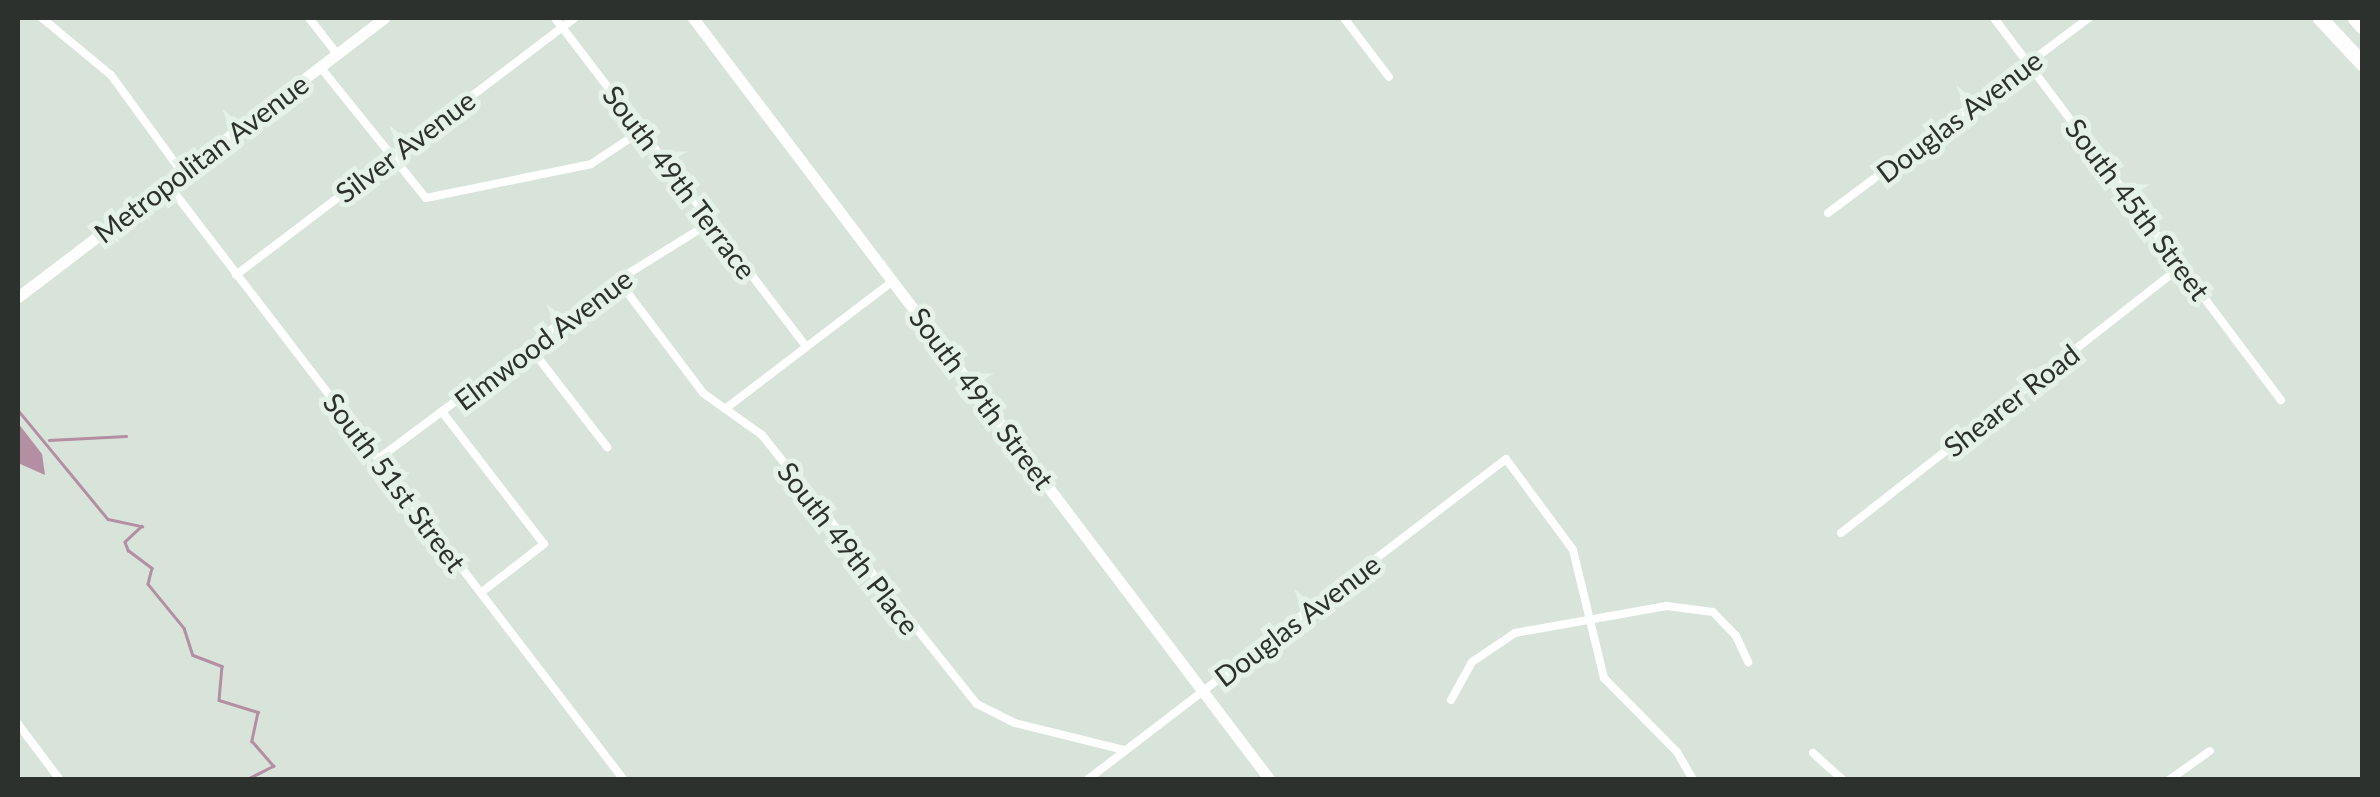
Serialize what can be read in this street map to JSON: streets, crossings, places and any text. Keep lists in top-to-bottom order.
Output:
{
  "streets": {
    "street": [
      "Douglas Avenue",
      "Silver Avenue",
      "Metropolitan Avenue",
      "South 49th Terrace",
      "South 45th Street",
      "Elmwood Avenue",
      "South 49th Street",
      "Shearer Road",
      "South 51st Street",
      "South 49th Place"
    ]
  },
  "crossings": [
    ["Douglas Avenue", "South 45th Street"],
    ["Douglas Avenue", "South 49th Street"],
    ["Douglas Avenue", "South 49th Place"],
    ["Silver Avenue", "South 49th Terrace"],
    ["Silver Avenue", "South 51st Street"],
    ["Metropolitan Avenue", "South 51st Street"],
    ["South 49th Terrace", "Elmwood Avenue"],
    ["South 45th Street", "Shearer Road"],
    ["Elmwood Avenue", "South 51st Street"],
    ["Elmwood Avenue", "South 49th Place"]
  ]
}
